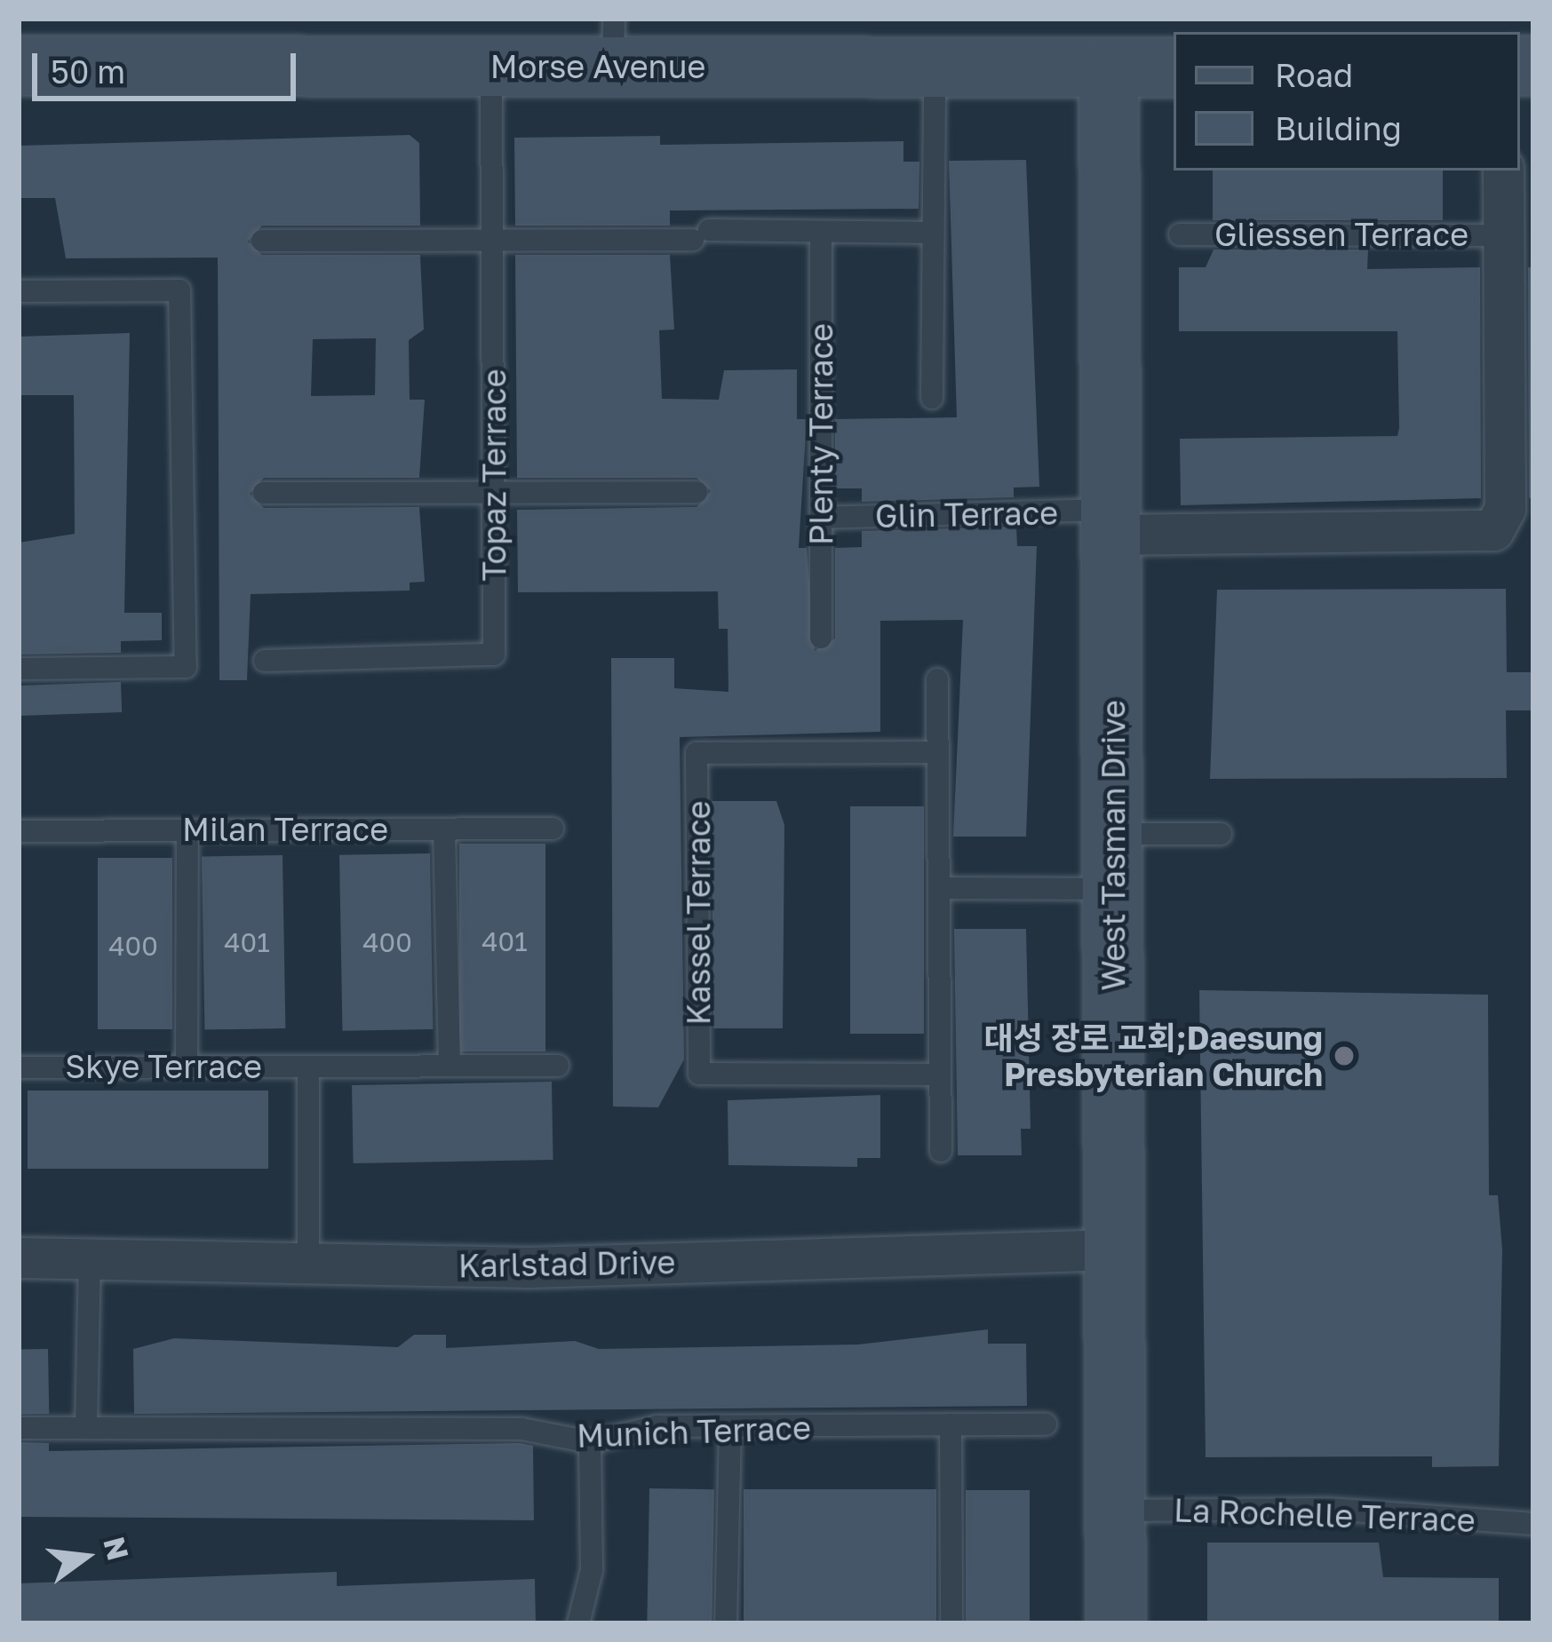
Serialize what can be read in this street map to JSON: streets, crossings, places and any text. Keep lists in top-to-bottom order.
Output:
{
  "streets": {
    "street": ["Morse Avenue", "West Tasman Drive", "Karlstad Drive"],
    "lane": [
      "Gliessen Terrace",
      "Plenty Terrace",
      "Topaz Terrace",
      "Glin Terrace",
      "Milan Terrace",
      "Kassel Terrace",
      "Skye Terrace",
      "Munich Terrace",
      "La Rochelle Terrace"
    ]
  },
  "crossings": [
    ["Morse Avenue", "Topaz Terrace"],
    ["Morse Avenue", "West Tasman Drive"],
    ["Plenty Terrace", "Glin Terrace"],
    ["Glin Terrace", "West Tasman Drive"],
    ["West Tasman Drive", "Karlstad Drive"],
    ["West Tasman Drive", "La Rochelle Terrace"],
    ["Skye Terrace", "Karlstad Drive"]
  ],
  "places": ["대성 장로 교회;Daesung Presbyterian Church"],
  "house_numbers": [
    "401",
    "401",
    "400",
    "400"
  ],
  "legend": ["Road", "Building"],
  "scale_bar": "50 m",
  "north": "right"
}
